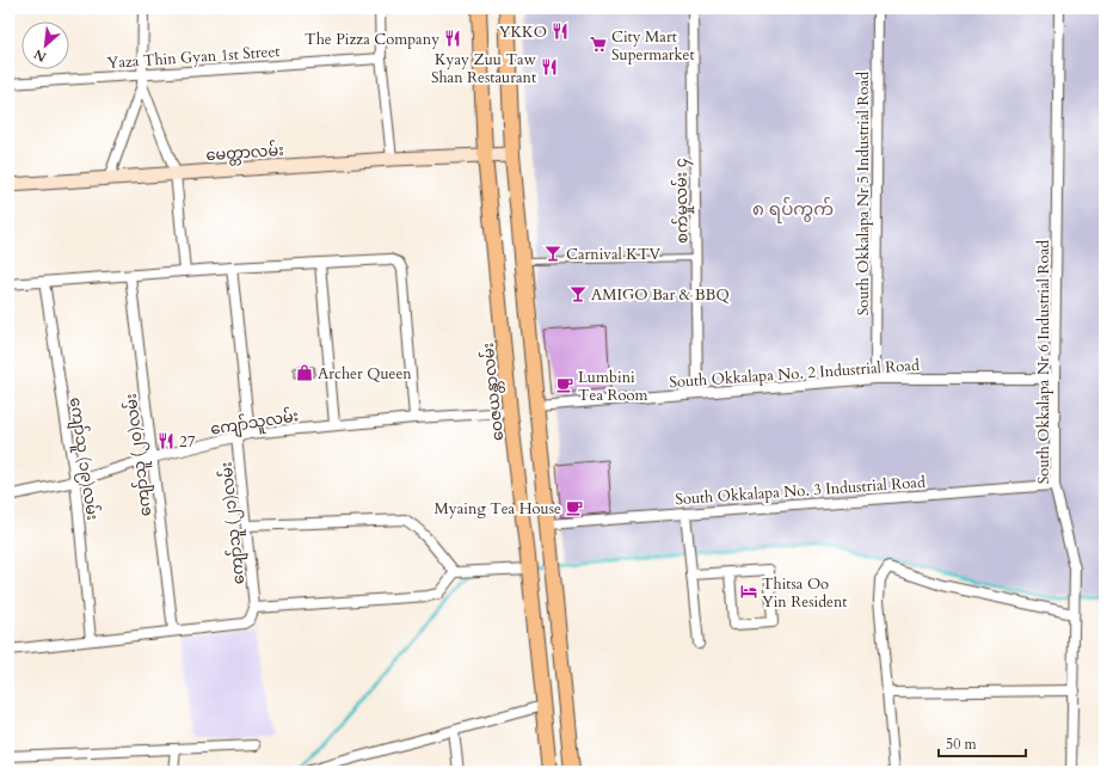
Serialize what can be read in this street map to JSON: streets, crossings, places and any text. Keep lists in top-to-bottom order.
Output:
{
  "streets": {
    "main road": ["မေတ္တာလမ်း", "ဝေဇယန္တာလမ်း"],
    "street": [
      "Yaza Thin Gyan 1st Street",
      "South Okkalapa Nr 5 Industrial Road",
      "စက်မှုလမ်း ၄",
      "South Okkalapa Nr 6 Industrial Road",
      "South Okkalapa No. 2 Industrial Road",
      "ကျော်သူလမ်း",
      "ကျော်သူ (၂၀)လမ်း",
      "ကျော်သူ (၁၉)လမ်း",
      "South Okkalapa No. 3 Industrial Road",
      "ကျော်သူ (၂၁)လမ်း"
    ]
  },
  "crossings": [
    ["မေတ္တာလမ်း", "ဝေဇယန္တာလမ်း"],
    ["South Okkalapa Nr 5 Industrial Road", "South Okkalapa No. 2 Industrial Road"],
    ["စက်မှုလမ်း ၄", "South Okkalapa No. 2 Industrial Road"],
    ["South Okkalapa Nr 6 Industrial Road", "South Okkalapa No. 2 Industrial Road"],
    ["South Okkalapa Nr 6 Industrial Road", "South Okkalapa No. 3 Industrial Road"],
    ["ဝေဇယန္တာလမ်း", "ကျော်သူလမ်း"],
    ["ကျော်သူလမ်း", "ကျော်သူ (၂၀)လမ်း"],
    ["ကျော်သူလမ်း", "ကျော်သူ (၁၉)လမ်း"],
    ["ကျော်သူလမ်း", "ကျော်သူ (၂၁)လမ်း"]
  ],
  "districts": ["၈ ရပ်ကွက်"],
  "places": {
    "restaurant": [
      "YKKO",
      "The Pizza Company",
      "Kyay Zuu Taw Shan Restaurant",
      "27"
    ],
    "supermarket": ["City Mart Supermarket"],
    "bar": ["Carnival KTV", "AMIGO Bar & BBQ"],
    "shop": ["Archer Queen"],
    "cafe": ["Lumbini Tea Room", "Myaing Tea House"],
    "hotel": ["Thitsa Oo Yin Resident"]
  },
  "scale_bar": "50 m",
  "north": "bottom left"
}
